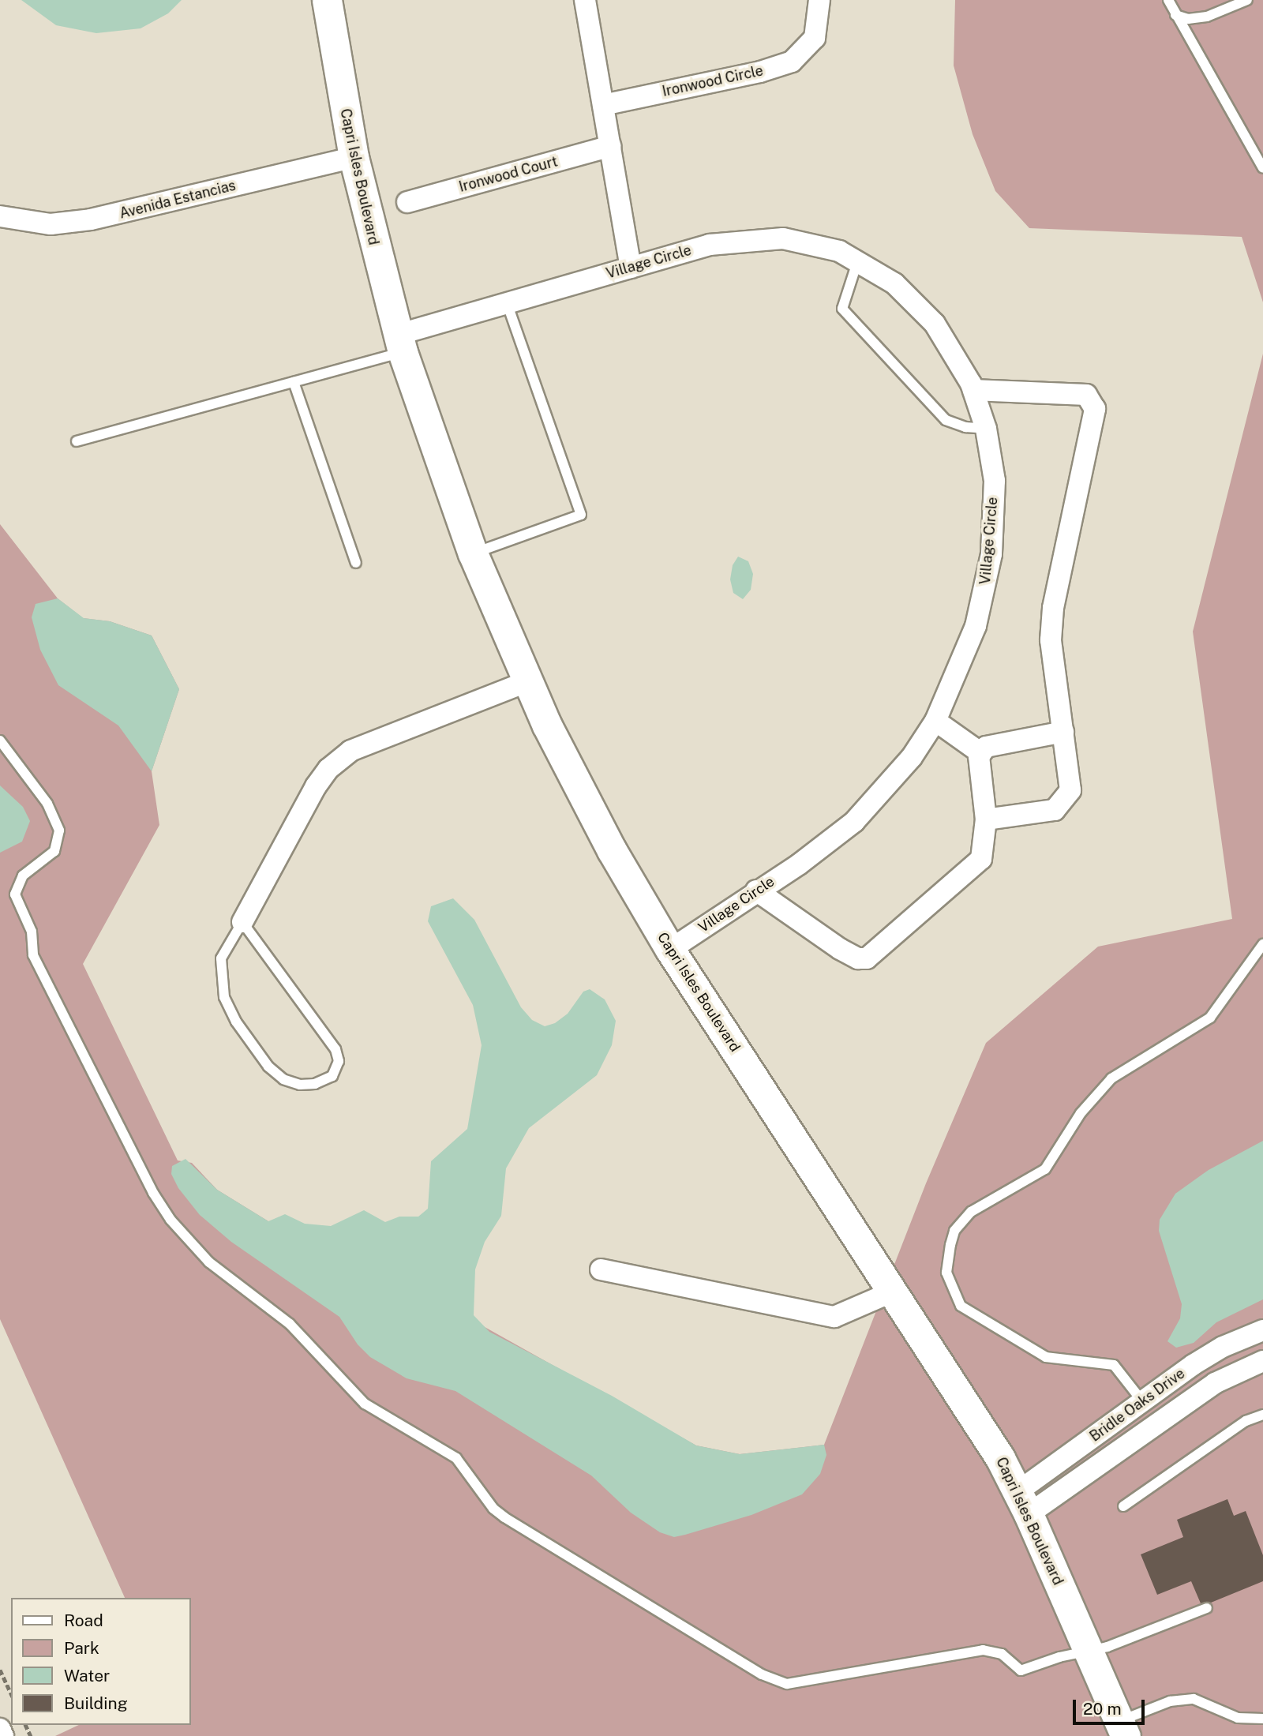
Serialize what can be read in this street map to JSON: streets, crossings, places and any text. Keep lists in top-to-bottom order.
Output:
{
  "streets": {
    "street": [
      "Ironwood Circle",
      "Ironwood Court",
      "Capri Isles Boulevard",
      "Avenida Estancias",
      "Village Circle",
      "Bridle Oaks Drive"
    ]
  },
  "crossings": [
    ["Capri Isles Boulevard", "Avenida Estancias"],
    ["Capri Isles Boulevard", "Village Circle"],
    ["Capri Isles Boulevard", "Bridle Oaks Drive"]
  ],
  "legend": [
    "Road",
    "Park",
    "Water",
    "Building"
  ],
  "scale_bar": "20 m"
}
